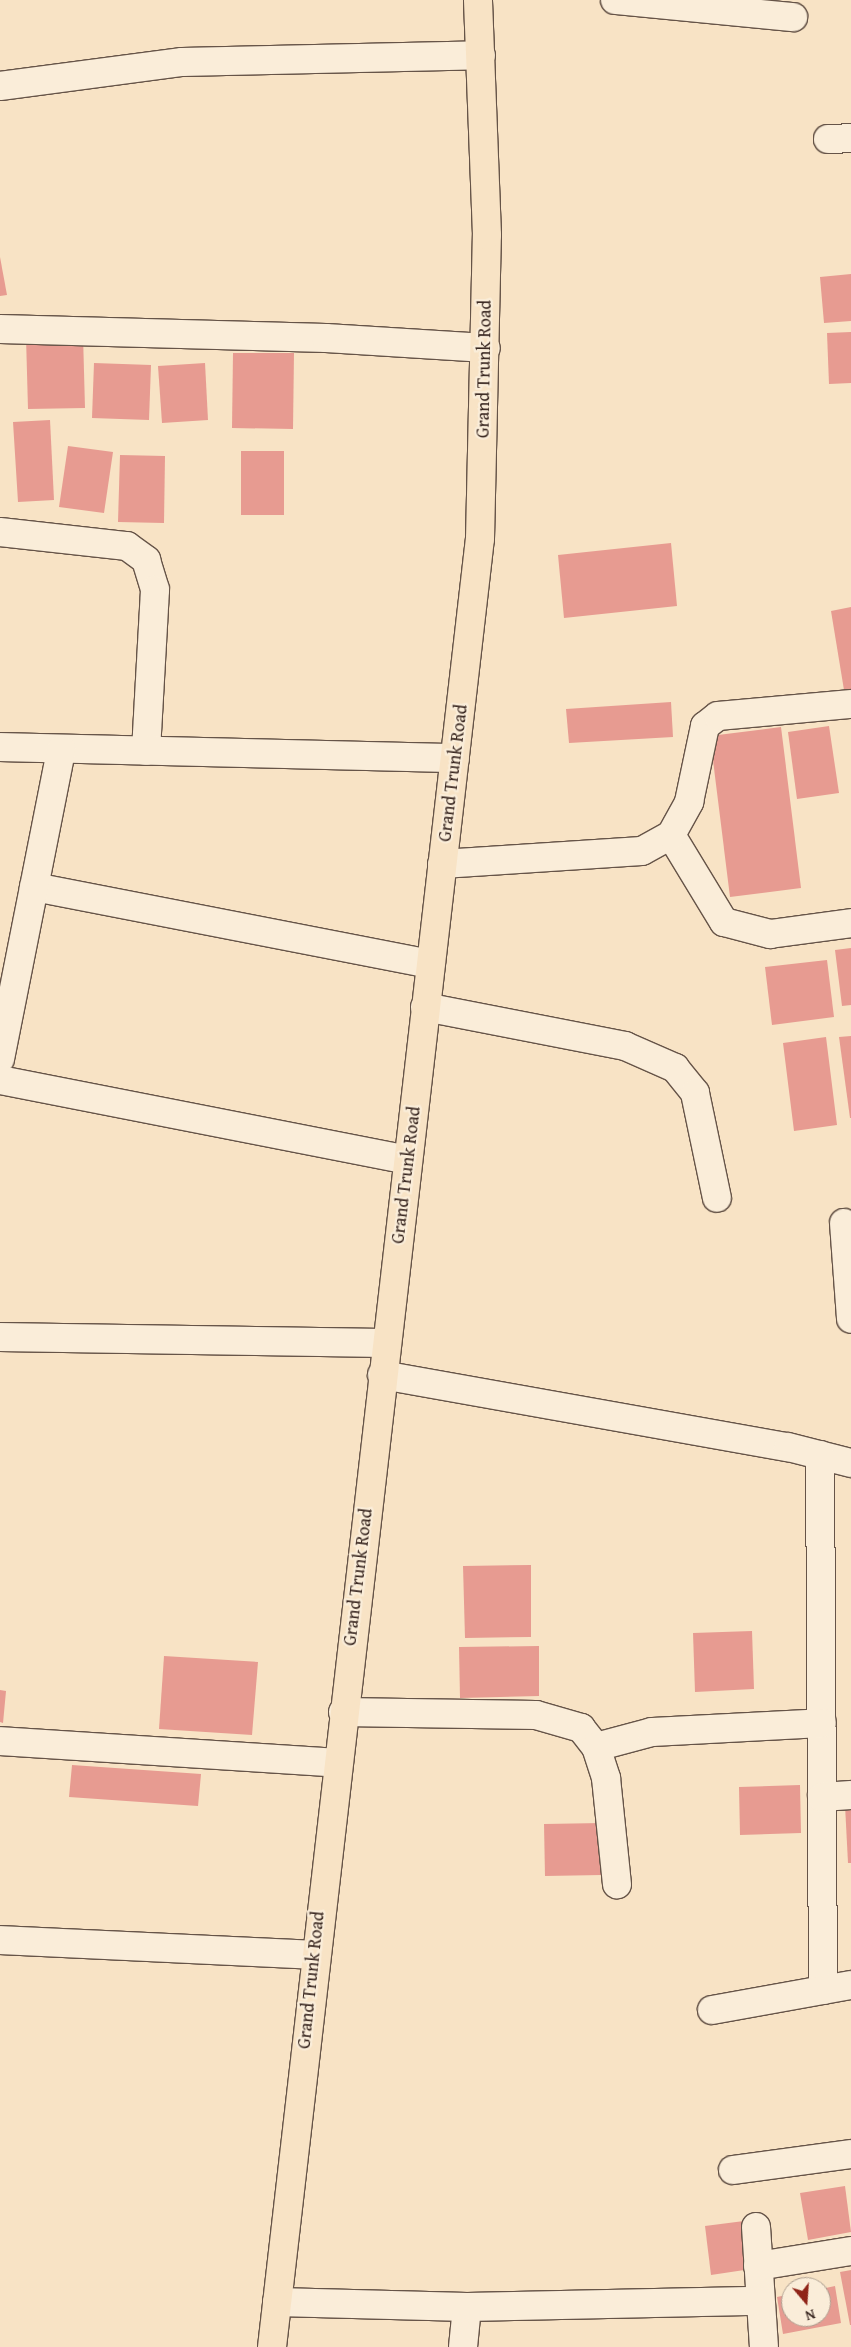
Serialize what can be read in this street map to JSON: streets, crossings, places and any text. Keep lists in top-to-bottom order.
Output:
{
  "streets": {
    "main road": ["Grand Trunk Road"]
  },
  "north": "bottom"
}
